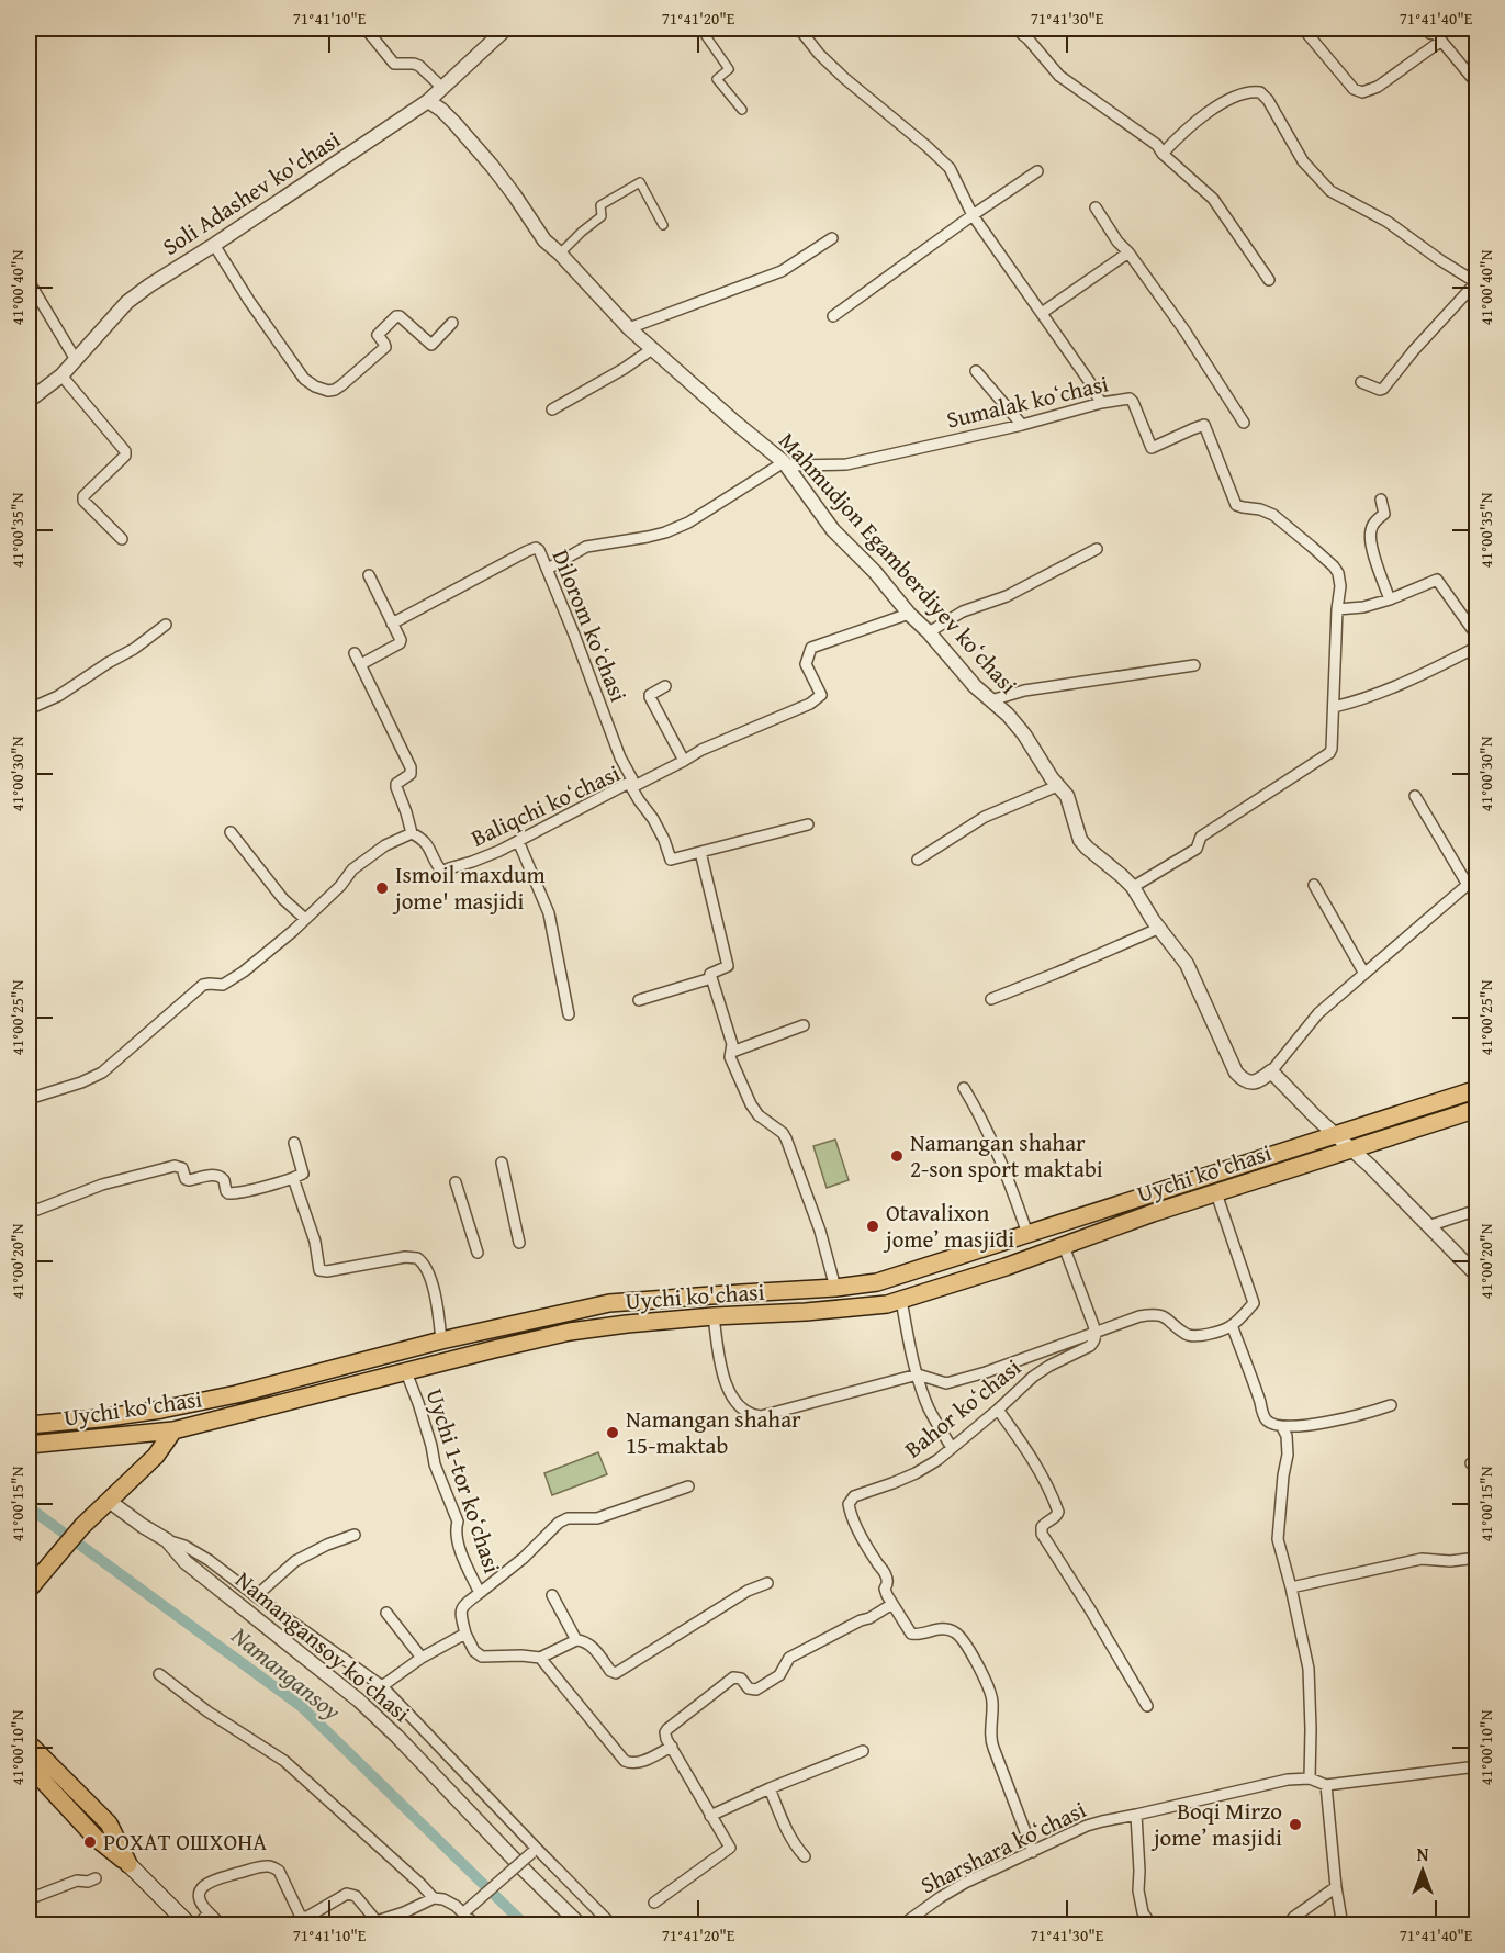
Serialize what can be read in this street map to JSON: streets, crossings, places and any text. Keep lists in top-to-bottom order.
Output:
{
  "streets": {
    "main road": ["Uychi ko'chasi"],
    "street": [
      "Soli Adashev ko'chasi",
      "Sumalak koʻchasi",
      "Mahmudjon Egamberdiyev koʻchasi",
      "Dilorom koʻchasi",
      "Baliqchi koʻchasi",
      "Bahor koʻchasi",
      "Uychi 1-tor koʻchasi",
      "Namangansoy koʻchasi",
      "Sharshara koʻchasi"
    ]
  },
  "crossings": [
    ["Soli Adashev ko'chasi", "Mahmudjon Egamberdiyev koʻchasi"],
    ["Sumalak koʻchasi", "Mahmudjon Egamberdiyev koʻchasi"],
    ["Mahmudjon Egamberdiyev koʻchasi", "Baliqchi koʻchasi"],
    ["Dilorom koʻchasi", "Baliqchi koʻchasi"],
    ["Uychi ko'chasi", "Uychi 1-tor koʻchasi"]
  ],
  "water": ["Namangansoy"],
  "places": [
    "Ismoil maxdum jome' masjidi",
    "Namangan shahar 2-son sport maktabi",
    "Otavalixon jome’ masjidi",
    "Namangan shahar 15-maktab",
    "Boqi Mirzo jome’ masjidi",
    "РОХАТ ОШХОНА"
  ],
  "north": "top",
  "coordinates": [
    "71°41'10\"E",
    "71°41'20\"E",
    "71°41'30\"E",
    "71°41'40\"E",
    "41°00'40\"N",
    "41°00'35\"N",
    "41°00'30\"N",
    "41°00'25\"N",
    "41°00'20\"N",
    "41°00'15\"N",
    "41°00'10\"N"
  ]
}
